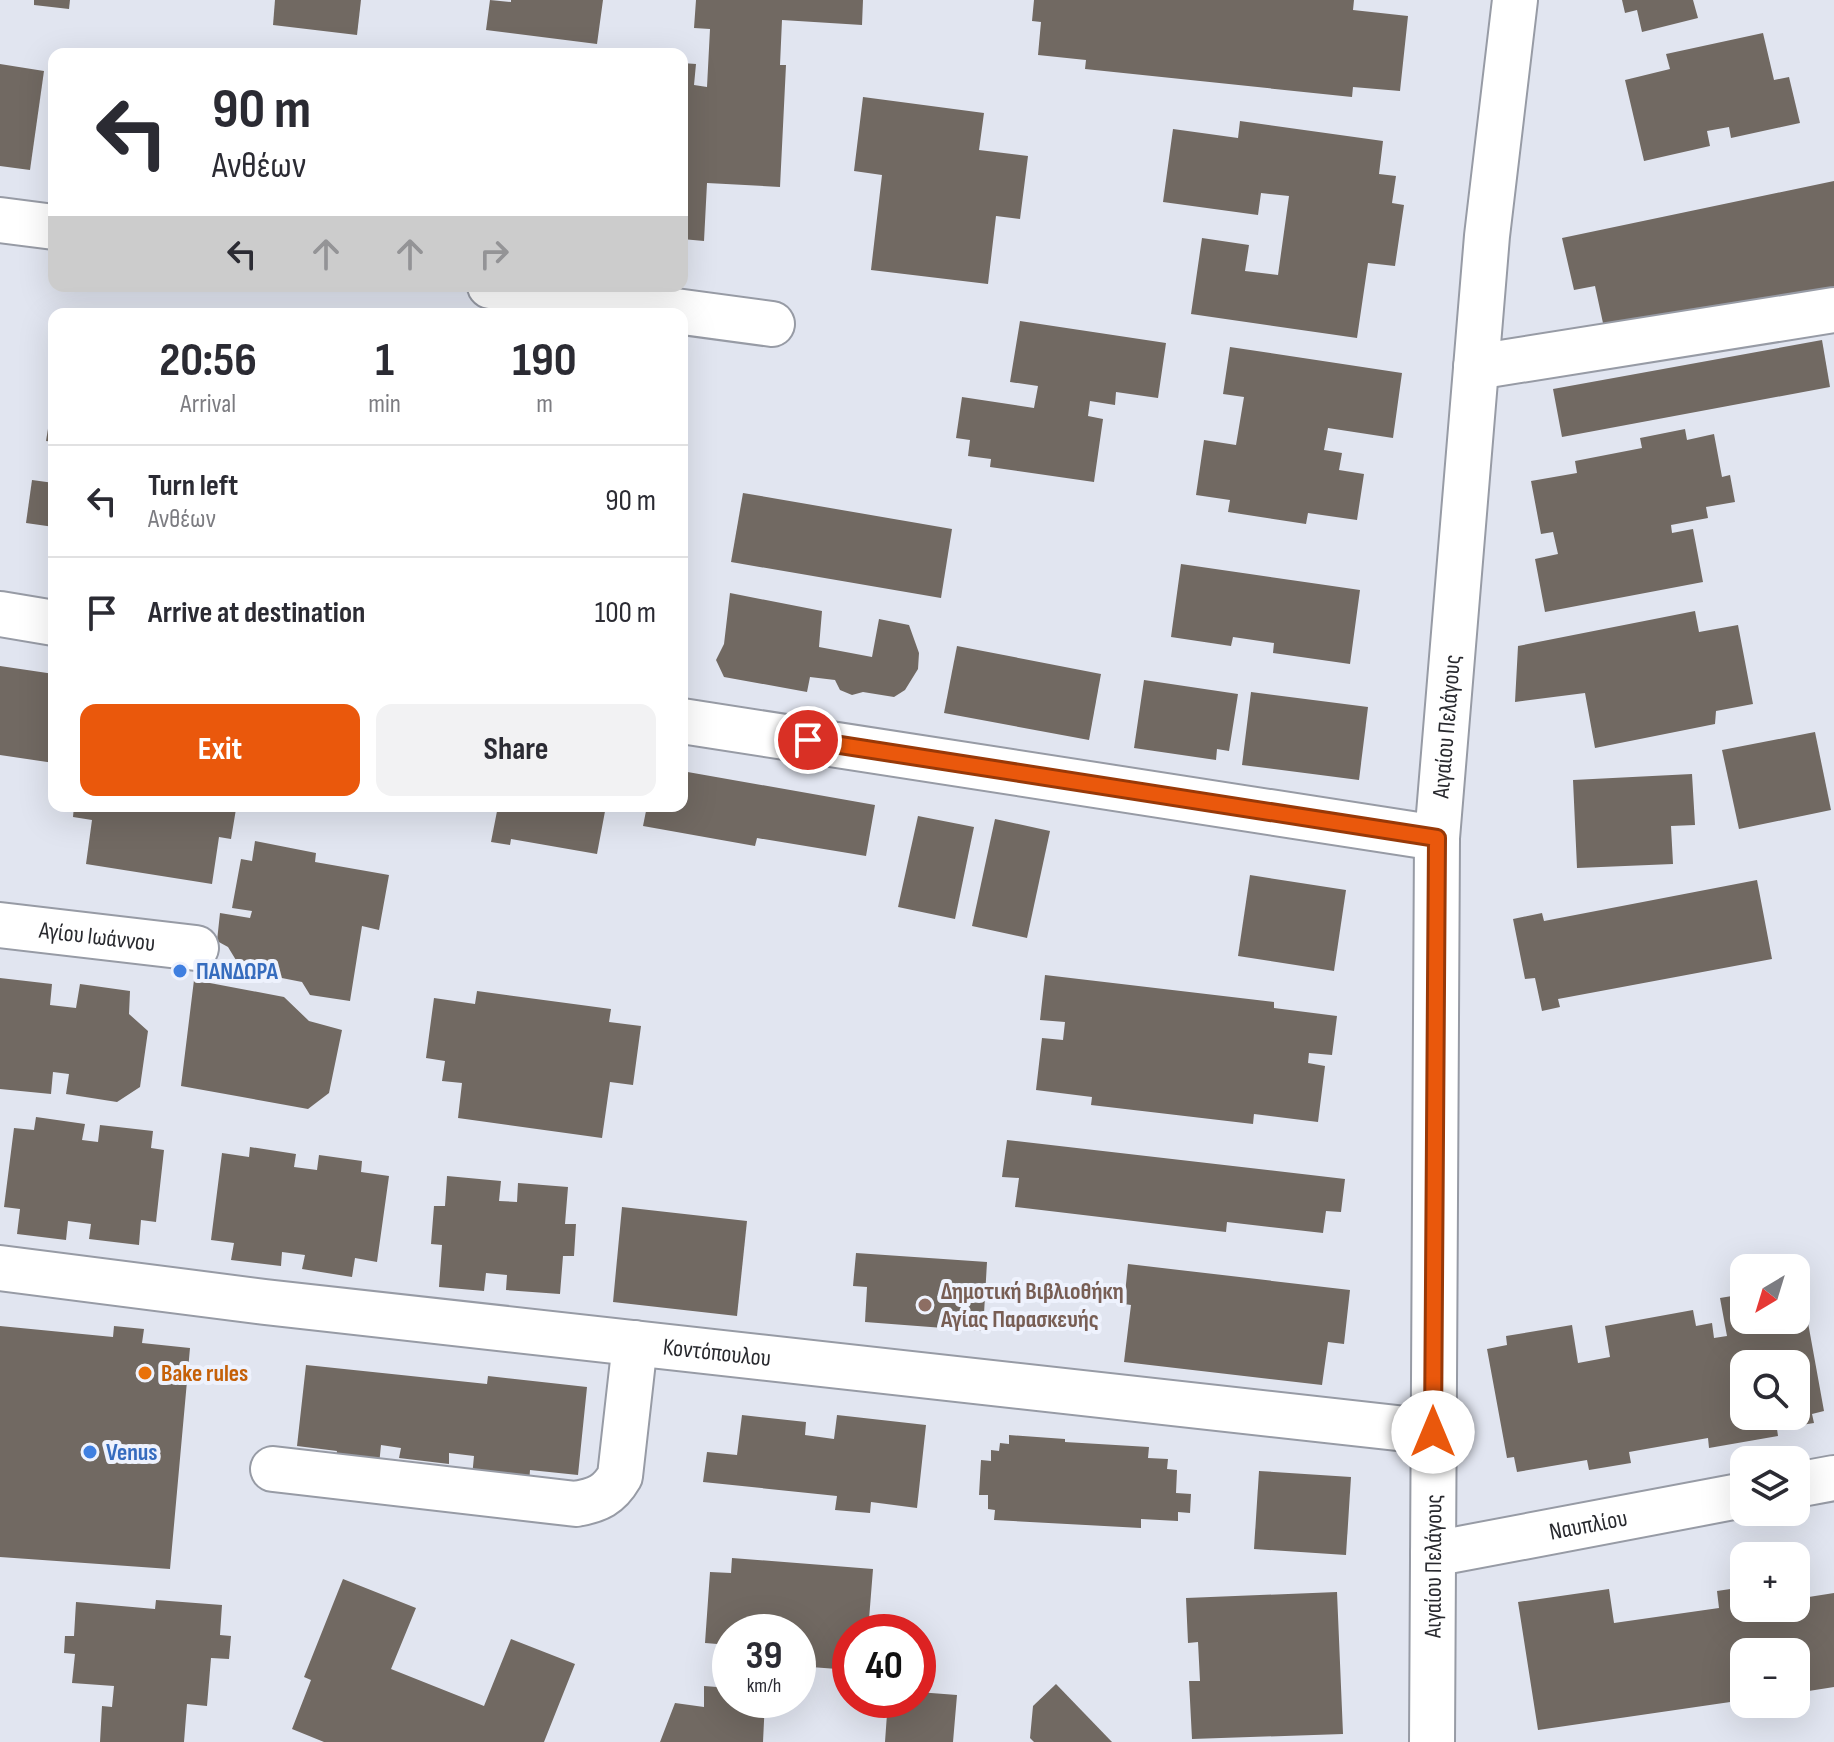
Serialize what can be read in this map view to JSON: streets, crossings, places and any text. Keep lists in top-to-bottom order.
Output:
{
  "streets": {
    "street": [
      "Αιγαίου Πελάγους",
      "Αγίου Ιωάννου",
      "Κοντόπουλου",
      "Ναυπλίου"
    ]
  },
  "crossings": [
    ["Αιγαίου Πελάγους", "Κοντόπουλου"],
    ["Αιγαίου Πελάγους", "Ναυπλίου"]
  ],
  "places": [
    "ΠΑΝΔΩΡΑ",
    "Δημοτική Βιβλιοθήκη Αγίας Παρασκευής",
    "Bake rules",
    "Venus"
  ],
  "north": "bottom left",
  "page": {
    "turn": ["90 m", "Ανθέων"],
    "eta": [
      "20:56",
      "Arrival",
      "1",
      "min",
      "190",
      "m"
    ],
    "list": [
      {
        "name": "Turn left",
        "note": "Ανθέων",
        "value": "90 m"
      },
      {
        "name": "Arrive at destination",
        "value": "100 m"
      }
    ],
    "buttons": ["Exit", "Share"],
    "map_buttons": ["+", "−"],
    "speed": "39 km/h",
    "limit": "40"
  }
}
